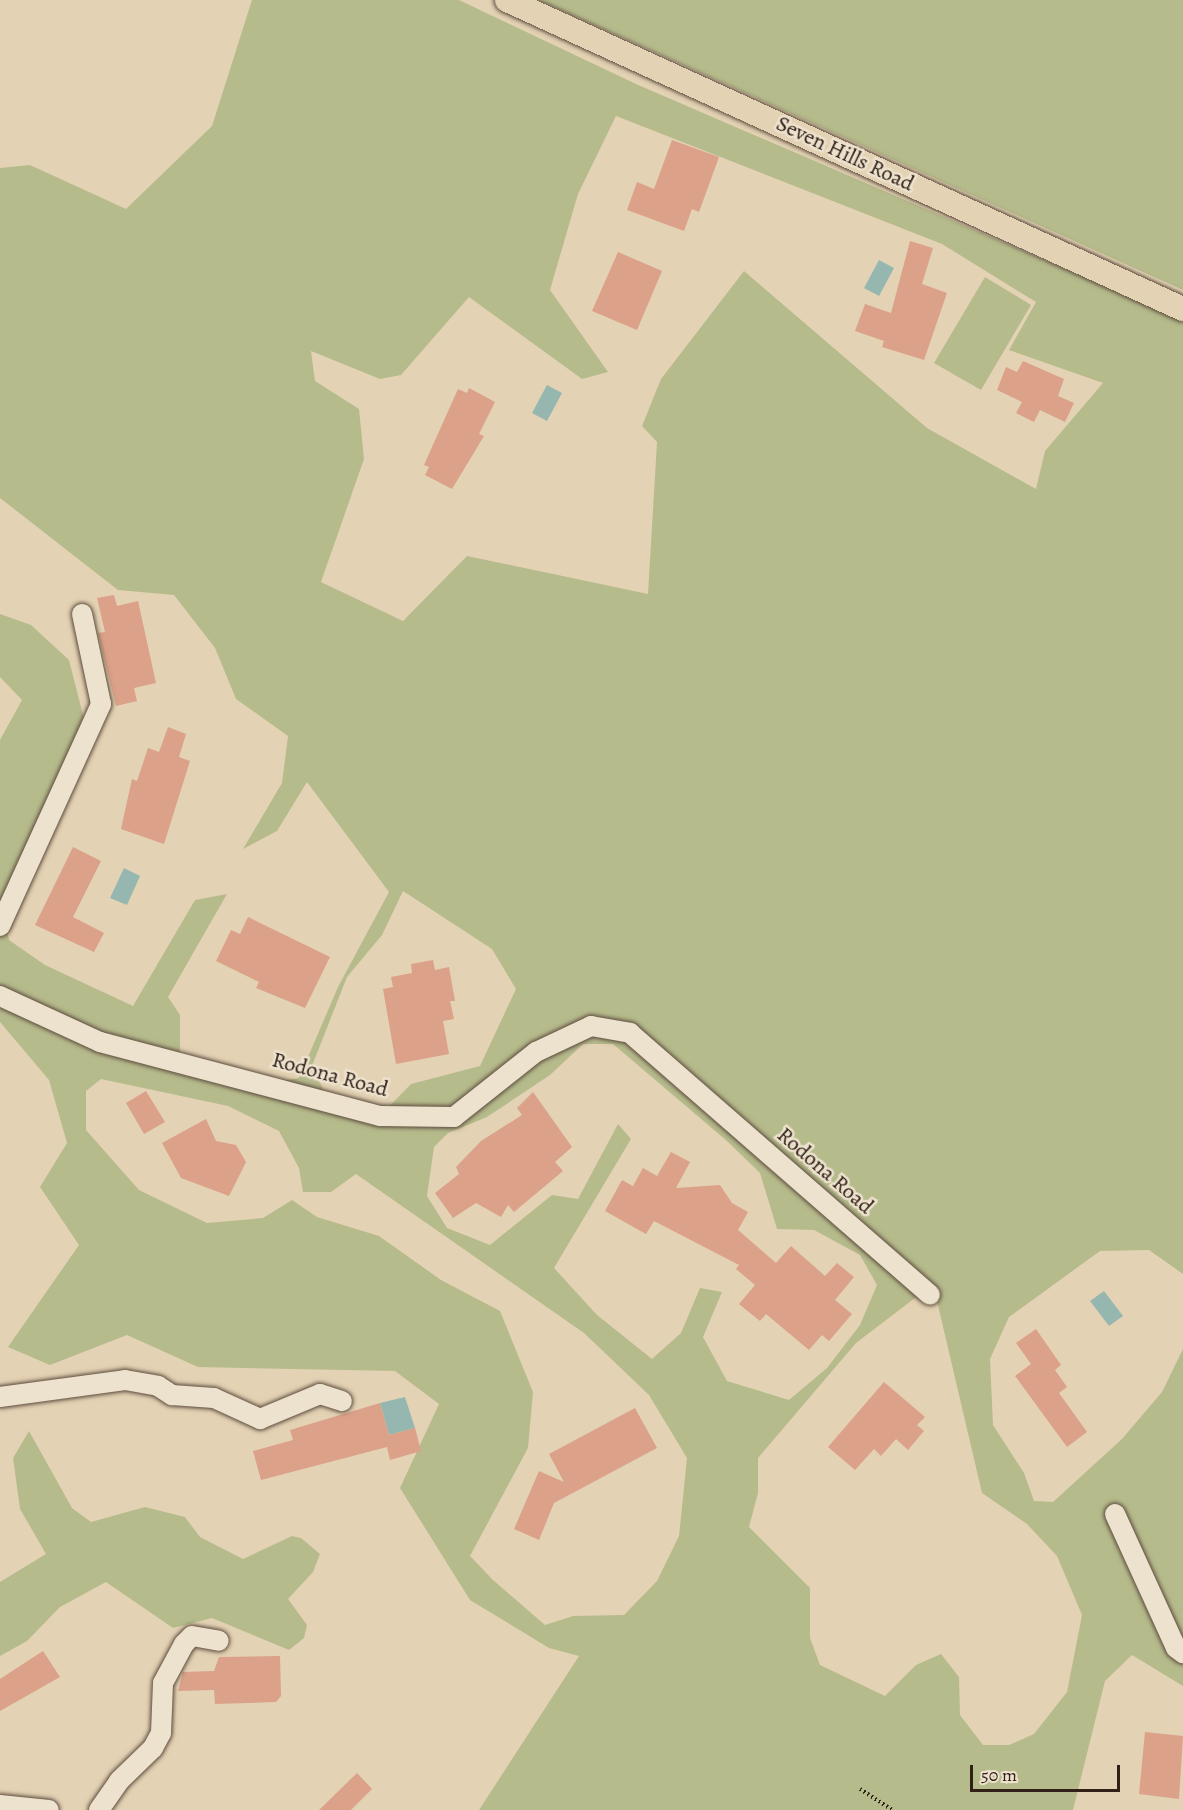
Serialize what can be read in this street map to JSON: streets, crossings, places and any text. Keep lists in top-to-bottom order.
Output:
{
  "streets": {
    "main road": ["Seven Hills Road"],
    "street": ["Rodona Road"]
  },
  "scale_bar": "50 m"
}
